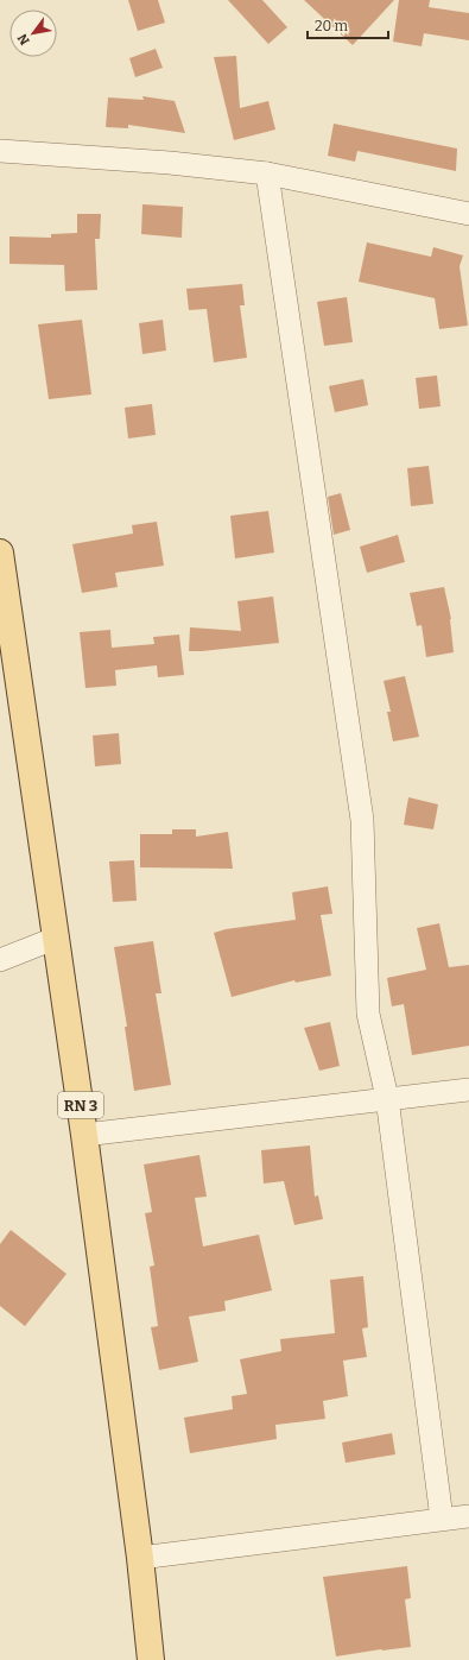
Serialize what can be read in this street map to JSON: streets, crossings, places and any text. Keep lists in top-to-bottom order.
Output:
{
  "streets": {
    "main road": ["RN 3"]
  },
  "scale_bar": "20 m",
  "north": "bottom left"
}
